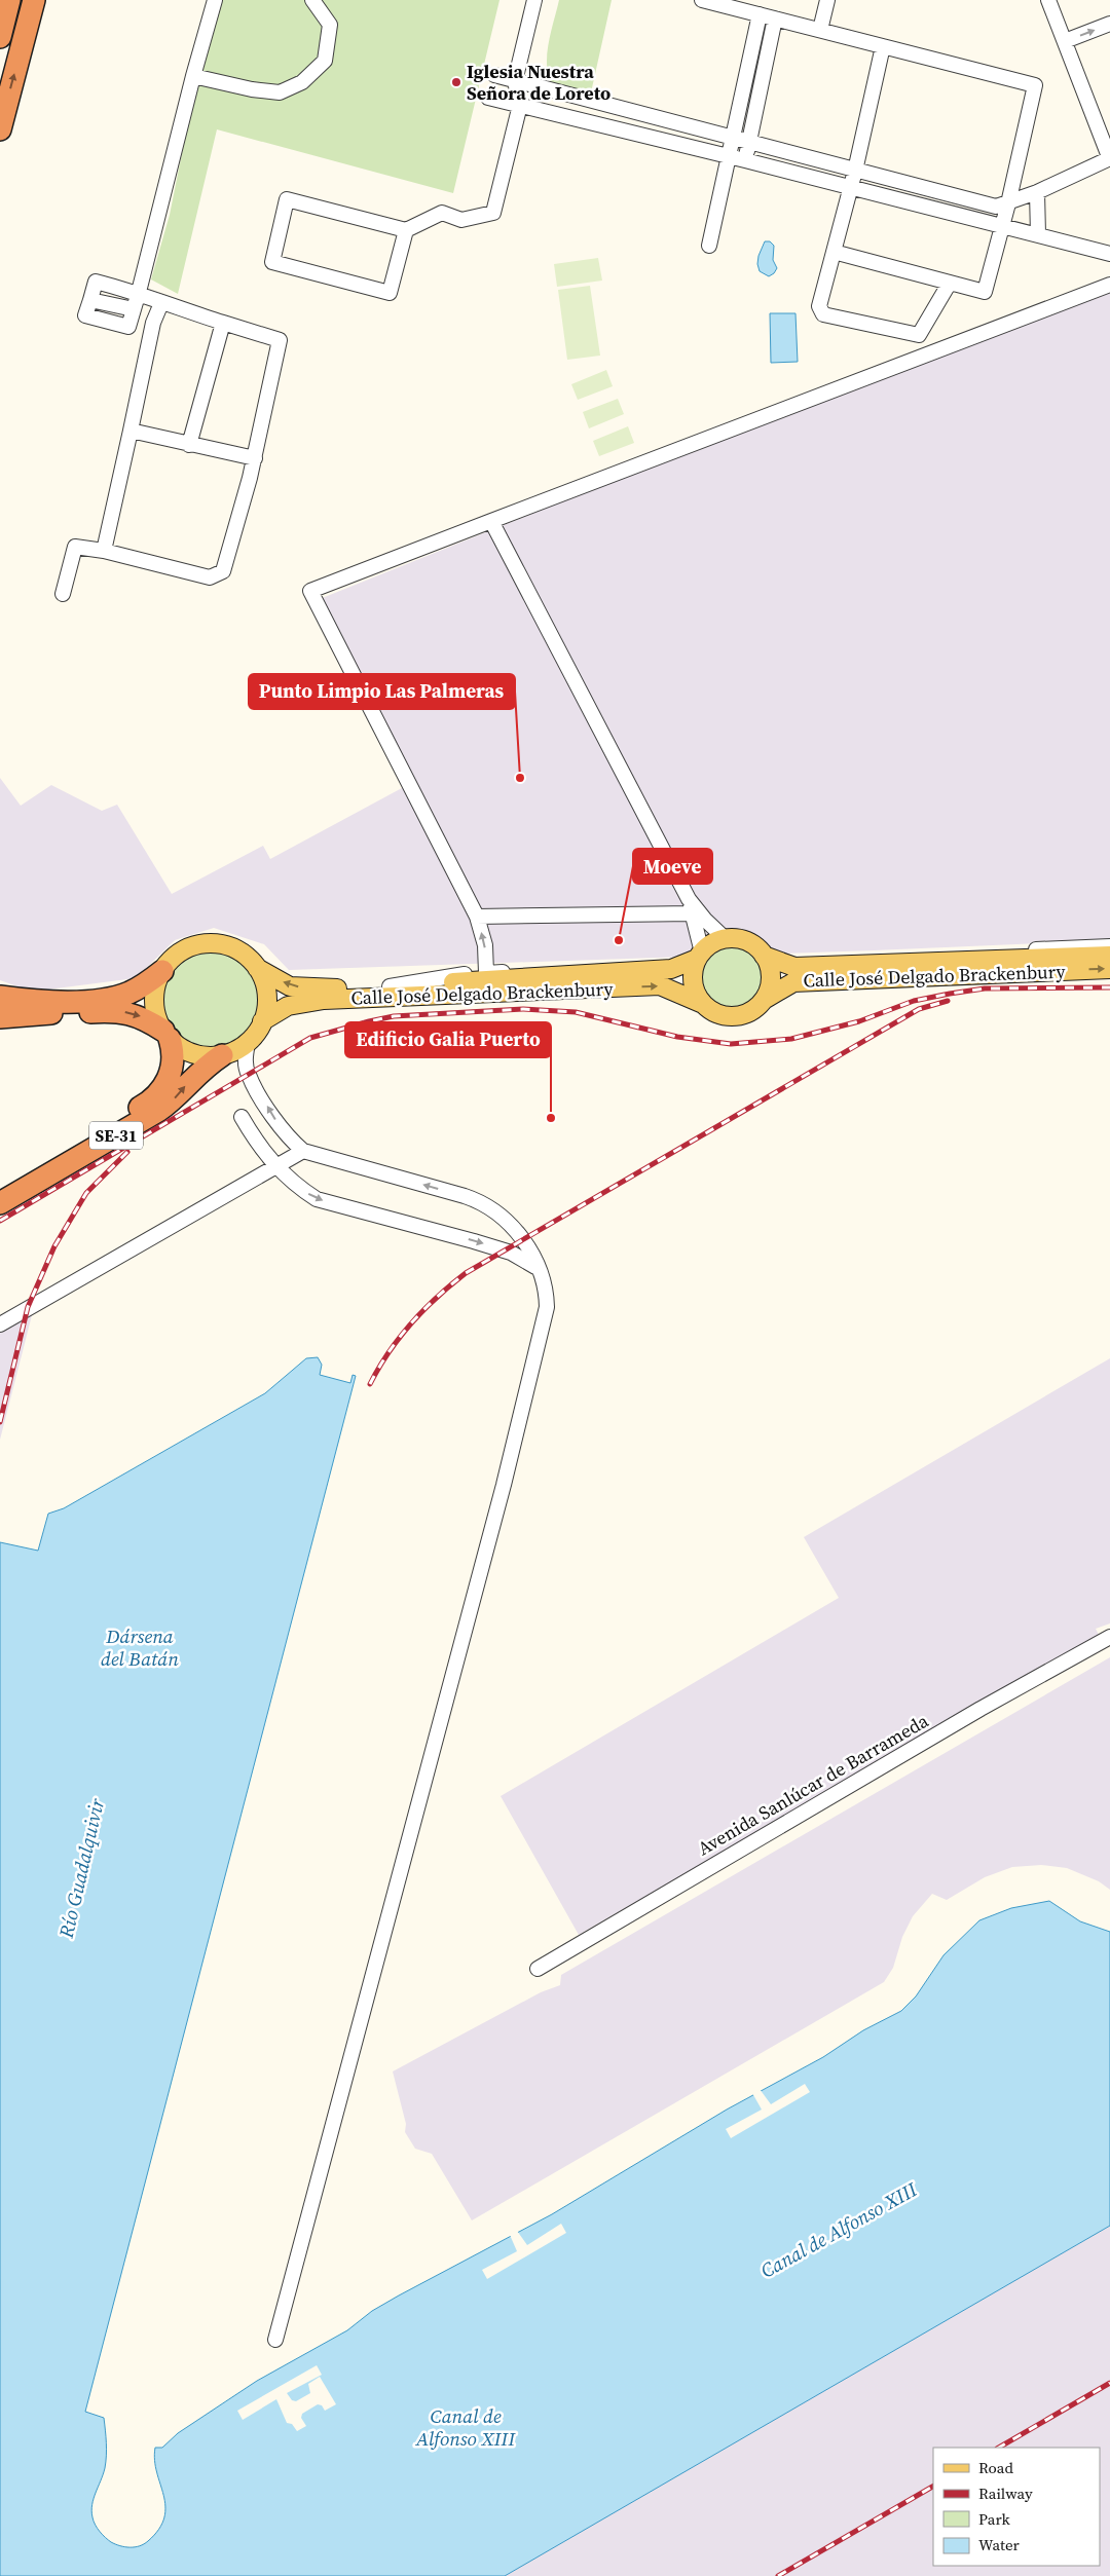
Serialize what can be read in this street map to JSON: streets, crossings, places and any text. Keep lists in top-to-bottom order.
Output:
{
  "streets": {
    "highway": ["SE-31"],
    "main road": ["Calle José Delgado Brackenbury"],
    "street": ["Avenida Sanlúcar de Barrameda"]
  },
  "crossings": [
    ["Calle José Delgado Brackenbury", "SE-31"]
  ],
  "water": ["Dársena del Batán", "Río Guadalquivir", "Canal de Alfonso XIII"],
  "places": [
    "Iglesia Nuestra Señora de Loreto",
    "Punto Limpio Las Palmeras",
    "Moeve",
    "Edificio Galia Puerto"
  ],
  "legend": [
    "Road",
    "Railway",
    "Park",
    "Water"
  ]
}
